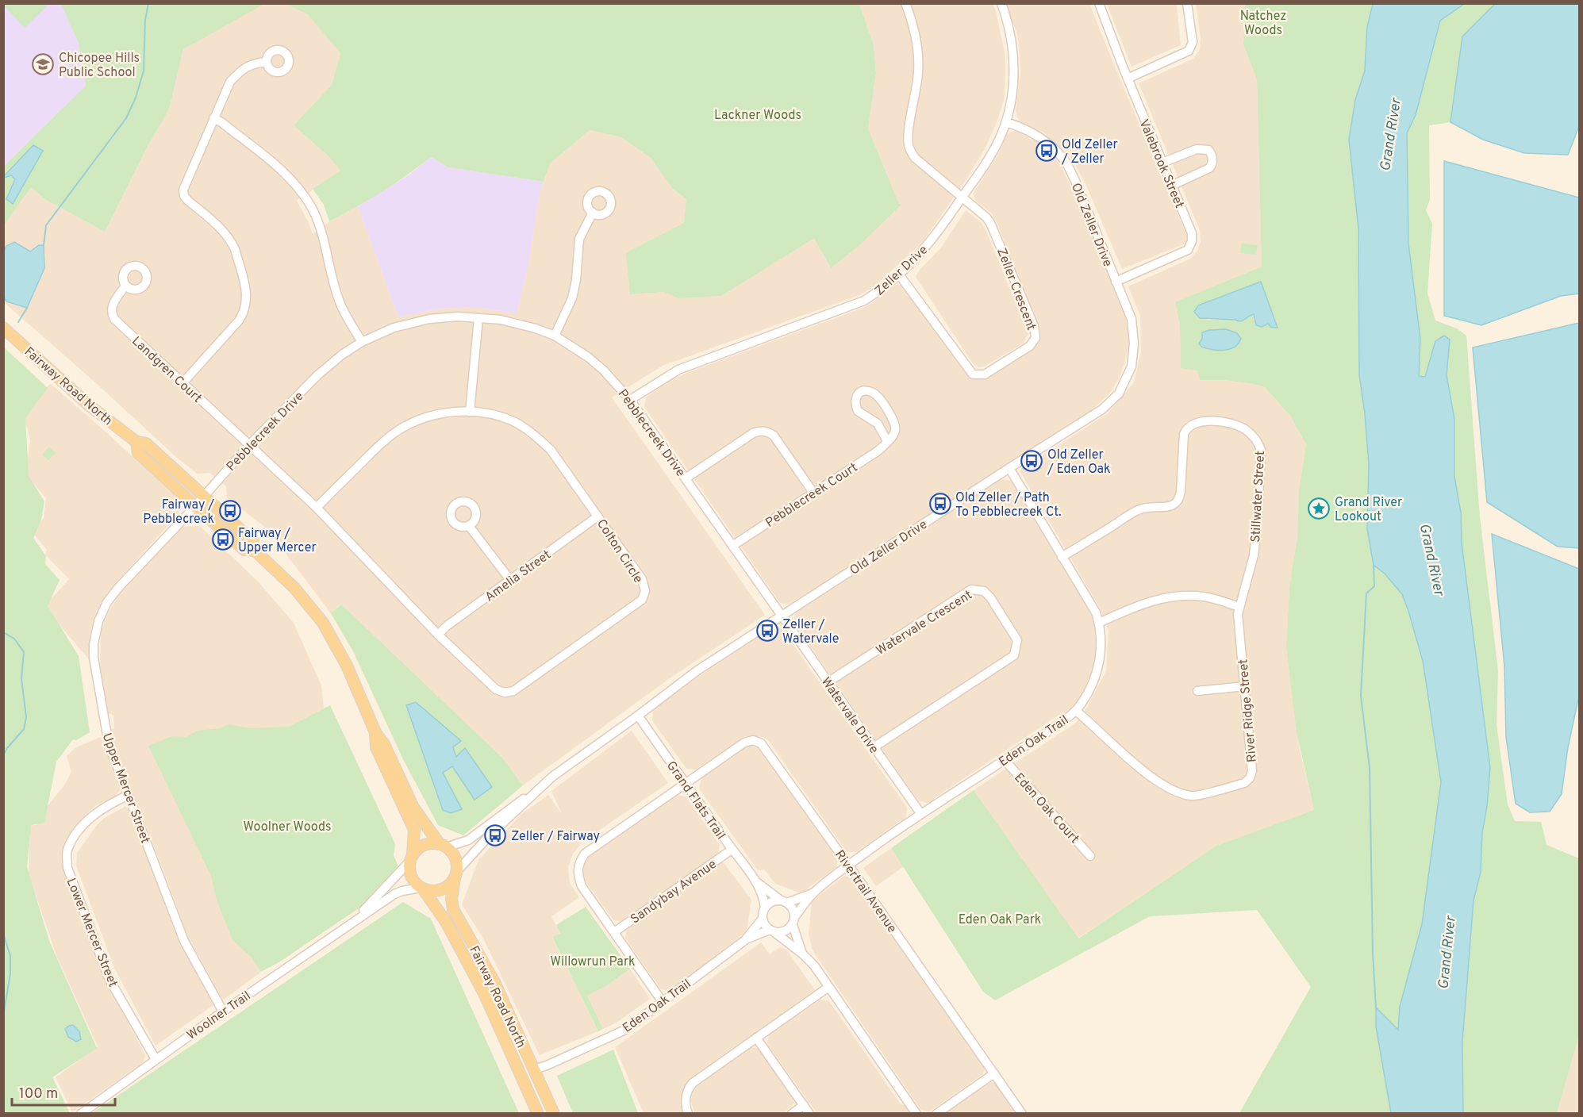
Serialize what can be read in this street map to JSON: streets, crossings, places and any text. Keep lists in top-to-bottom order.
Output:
{
  "streets": {
    "main road": ["Fairway Road North"],
    "street": [
      "Valebrook Street",
      "Old Zeller Drive",
      "Zeller Drive",
      "Zeller Crescent",
      "Landgren Court",
      "Pebblecreek Drive",
      "Pebblecreek Court",
      "Stillwater Street",
      "Colton Circle",
      "Amelia Street",
      "Watervale Crescent",
      "River Ridge Street",
      "Watervale Drive",
      "Eden Oak Trail",
      "Upper Mercer Street",
      "Grand Flats Trail",
      "Eden Oak Court",
      "Sandybay Avenue",
      "Rivertrail Avenue",
      "Lower Mercer Street",
      "Woolner Trail"
    ]
  },
  "crossings": [
    ["Valebrook Street", "Old Zeller Drive"],
    ["Old Zeller Drive", "Zeller Drive"],
    ["Old Zeller Drive", "Fairway Road North"],
    ["Old Zeller Drive", "Pebblecreek Drive"],
    ["Old Zeller Drive", "Watervale Drive"],
    ["Old Zeller Drive", "Eden Oak Trail"],
    ["Old Zeller Drive", "Grand Flats Trail"],
    ["Old Zeller Drive", "Woolner Trail"],
    ["Zeller Drive", "Zeller Crescent"],
    ["Zeller Drive", "Pebblecreek Drive"],
    ["Landgren Court", "Pebblecreek Drive"],
    ["Landgren Court", "Colton Circle"],
    ["Fairway Road North", "Pebblecreek Drive"],
    ["Fairway Road North", "Eden Oak Trail"],
    ["Fairway Road North", "Upper Mercer Street"],
    ["Fairway Road North", "Woolner Trail"],
    ["Pebblecreek Drive", "Pebblecreek Court"],
    ["Pebblecreek Drive", "Colton Circle"],
    ["Pebblecreek Drive", "Watervale Drive"],
    ["Pebblecreek Drive", "Upper Mercer Street"],
    ["Stillwater Street", "River Ridge Street"],
    ["Stillwater Street", "Eden Oak Trail"],
    ["Colton Circle", "Amelia Street"],
    ["Watervale Crescent", "Watervale Drive"],
    ["River Ridge Street", "Eden Oak Trail"],
    ["Watervale Drive", "Eden Oak Trail"],
    ["Eden Oak Trail", "Grand Flats Trail"],
    ["Eden Oak Trail", "Eden Oak Court"],
    ["Eden Oak Trail", "Rivertrail Avenue"],
    ["Upper Mercer Street", "Lower Mercer Street"],
    ["Upper Mercer Street", "Woolner Trail"],
    ["Grand Flats Trail", "Sandybay Avenue"],
    ["Grand Flats Trail", "Rivertrail Avenue"],
    ["Lower Mercer Street", "Woolner Trail"]
  ],
  "water": ["Grand River"],
  "parks": [
    "Natchez Woods",
    "Lackner Woods",
    "Woolner Woods",
    "Eden Oak Park",
    "Willowrun Park"
  ],
  "places": {
    "school or university": ["Chicopee Hills Public School"],
    "bus stop": [
      "Old Zeller / Zeller",
      "Old Zeller / Eden Oak",
      "Old Zeller / Path To Pebblecreek Ct.",
      "Fairway / Pebblecreek",
      "Fairway / Upper Mercer",
      "Zeller / Watervale",
      "Zeller / Fairway"
    ],
    "place": ["Grand River Lookout"]
  },
  "scale_bar": "100 m"
}
